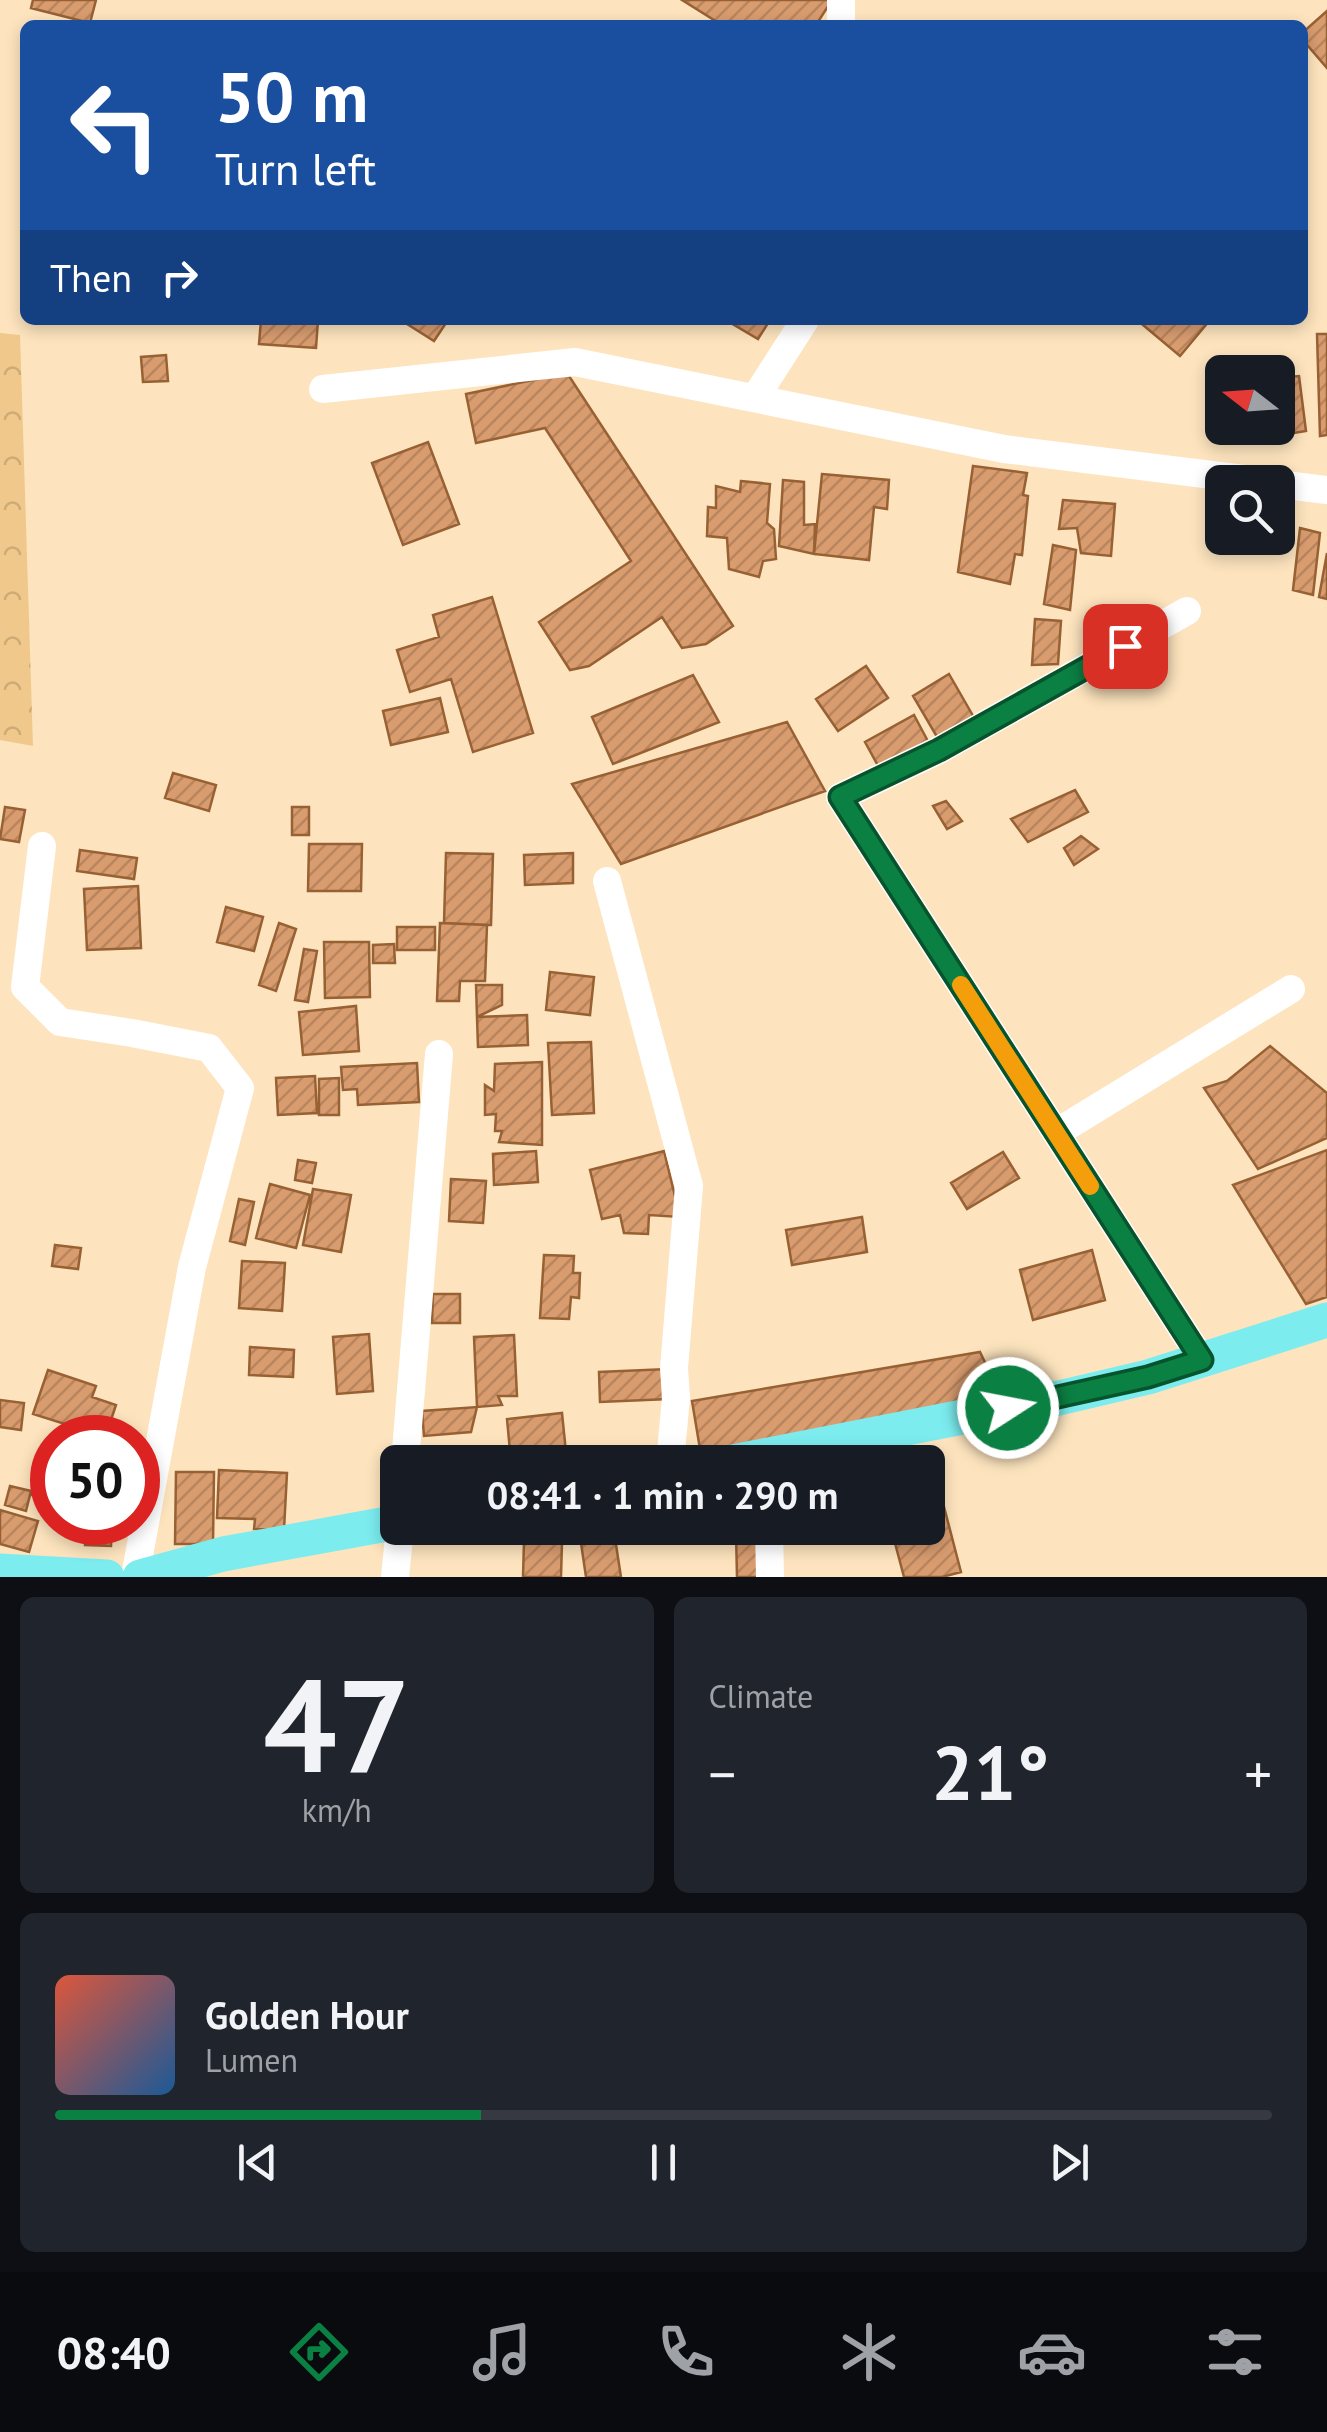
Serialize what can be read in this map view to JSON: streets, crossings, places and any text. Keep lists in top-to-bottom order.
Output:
{
  "north": "left",
  "page": {
    "turn": ["50 m", "Turn left"],
    "then": "Then",
    "limit": "50",
    "trip": "08:41 · 1 min · 290 m",
    "tile": [
      ["47", "km/h"],
      "Climate"
    ],
    "heat": ["−", "21°", "+"],
    "song": ["Golden Hour", "Lumen"],
    "tabs": "08:40"
  }
}
